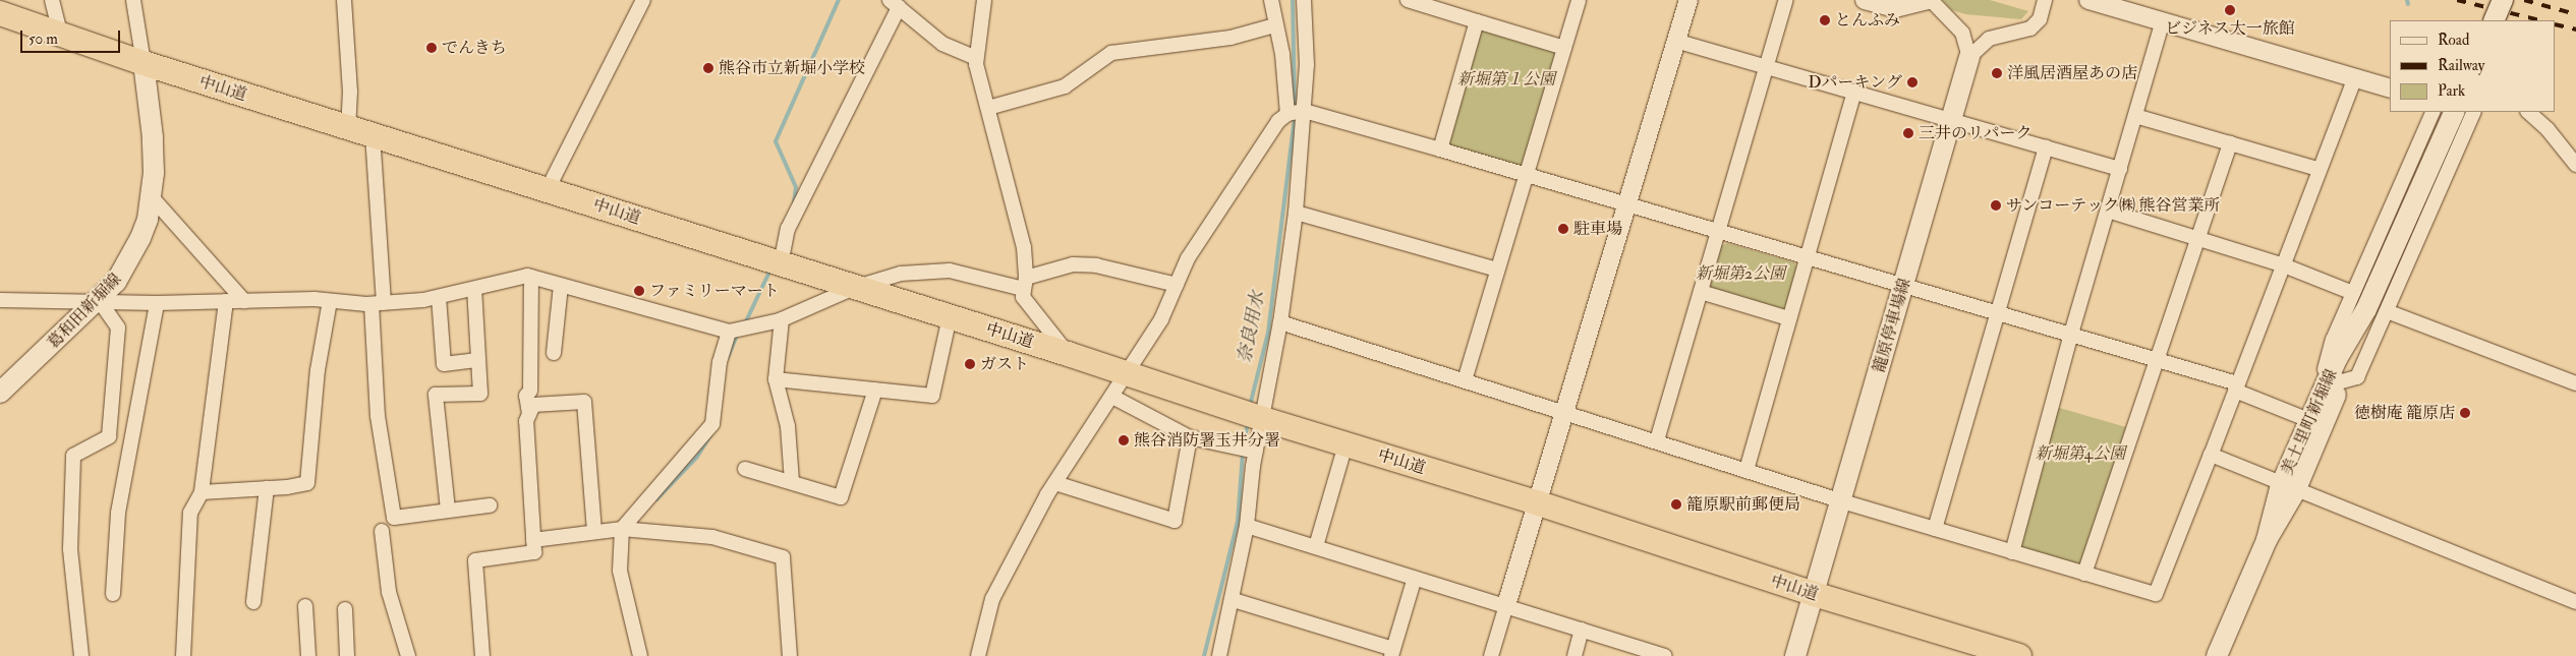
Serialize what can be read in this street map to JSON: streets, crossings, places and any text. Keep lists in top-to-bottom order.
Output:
{
  "streets": {
    "highway": ["中山道"],
    "main road": ["葛和田新堀線", "籠原停車場線", "美土里町新堀線"]
  },
  "crossings": [
    ["中山道", "葛和田新堀線"],
    ["中山道", "籠原停車場線"]
  ],
  "water": ["奈良用水"],
  "parks": ["新堀第１公園", "新堀第2公園", "新堀第4公園"],
  "places": [
    "ビジネス大一旅館",
    "とんふみ",
    "でんきち",
    "熊谷市立新堀小学校",
    "洋風居酒屋あの店",
    "Dパーキング",
    "三井のリパーク",
    "サンコーテック㈱ 熊谷営業所",
    "駐車場",
    "ファミリーマート",
    "ガスト",
    "徳樹庵 籠原店",
    "熊谷消防署玉井分署",
    "籠原駅前郵便局"
  ],
  "legend": ["Road", "Railway", "Park"],
  "scale_bar": "50 m"
}
